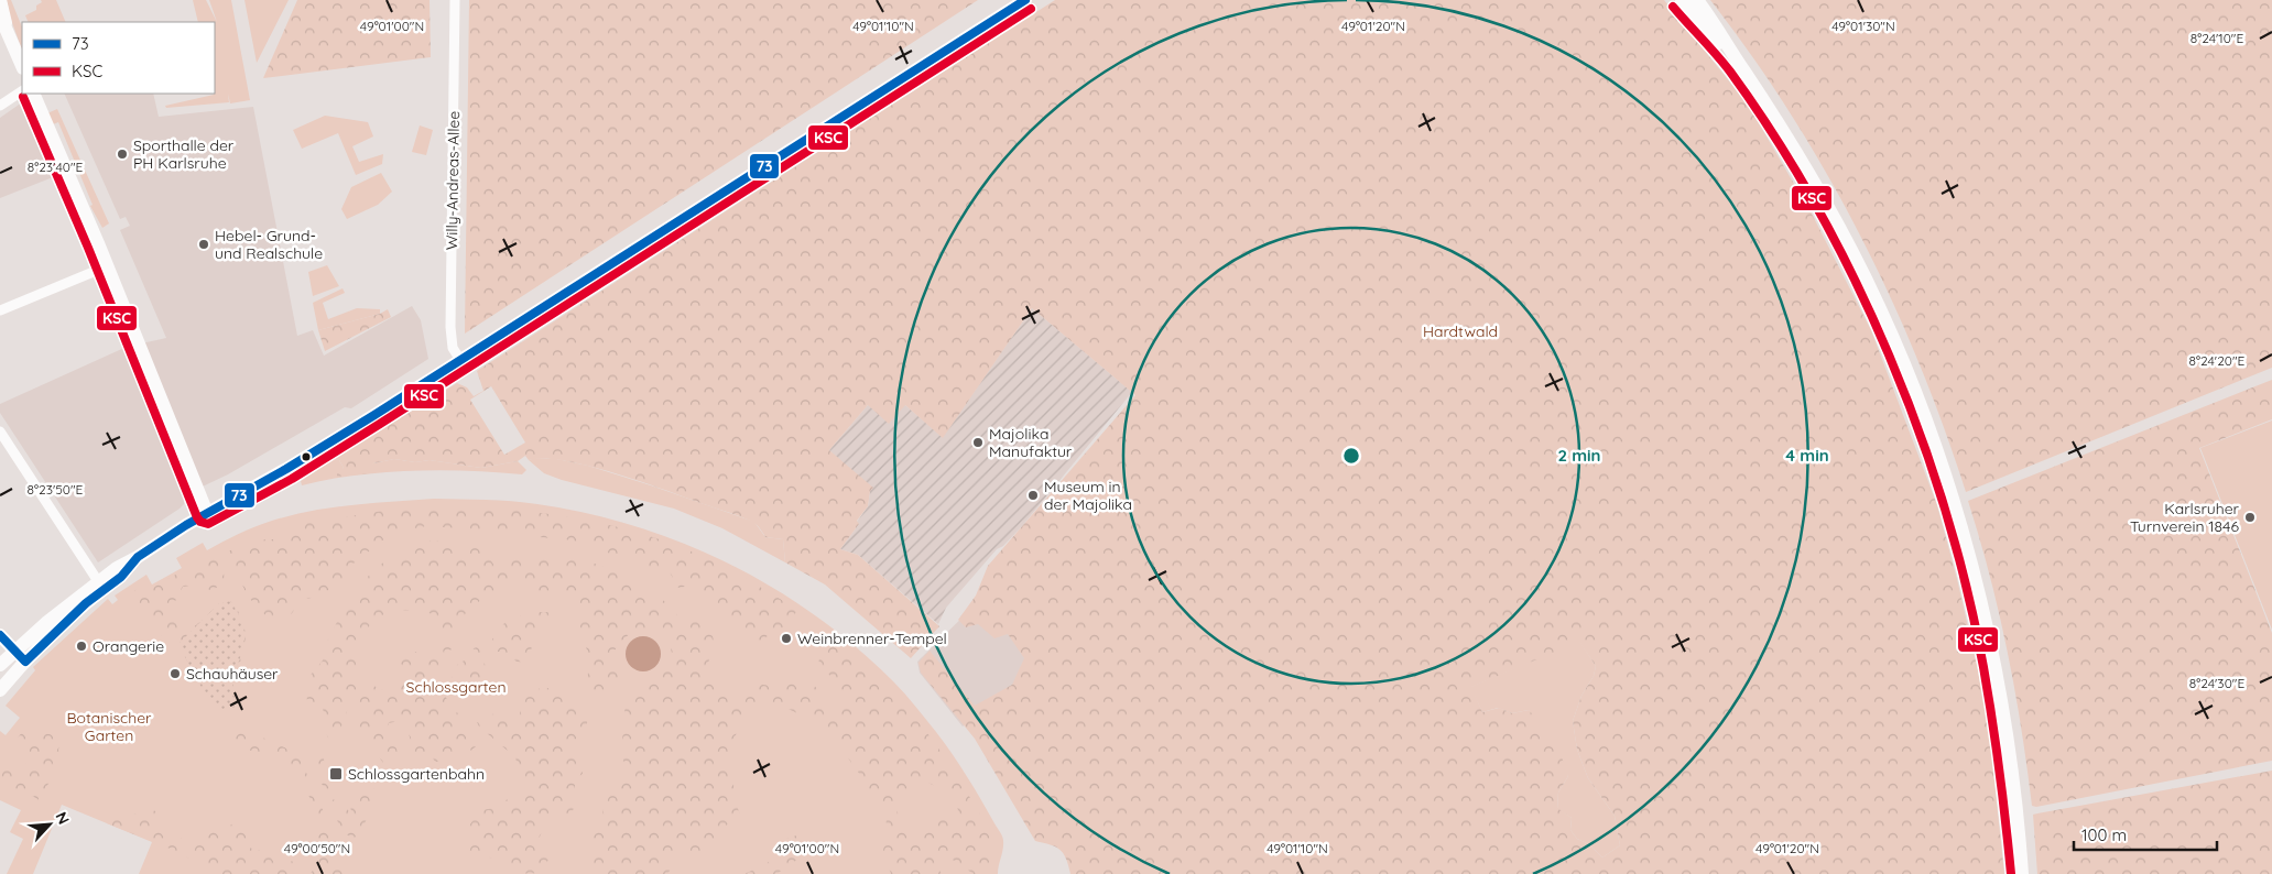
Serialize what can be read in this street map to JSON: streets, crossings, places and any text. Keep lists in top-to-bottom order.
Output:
{
  "streets": {
    "street": ["Willy-Andreas-Allee"]
  },
  "parks": ["Hardtwald", "Schlossgarten", "Botanischer Garten"],
  "places": {
    "other": [
      "Sporthalle der PH Karlsruhe",
      "Hebel- Grund- und Realschule",
      "Majolika Manufaktur",
      "Museum in der Majolika",
      "Karlsruher Turnverein 1846",
      "Weinbrenner-Tempel",
      "Orangerie",
      "Schauhäuser"
    ],
    "transit": ["Schlossgartenbahn"]
  },
  "lines": ["transit line 73", "transit line KSC"],
  "legend": ["73", "KSC"],
  "scale_bar": "100 m",
  "north": "top right",
  "coordinates": [
    "49°01'00\"N",
    "49°01'10\"N",
    "49°01'20\"N",
    "49°01'30\"N",
    "8°24'10\"E",
    "8°23'40\"E",
    "8°24'20\"E",
    "8°23'50\"E",
    "8°24'30\"E",
    "49°00'50\"N"
  ],
  "rings": ["2 min", "4 min"]
}
